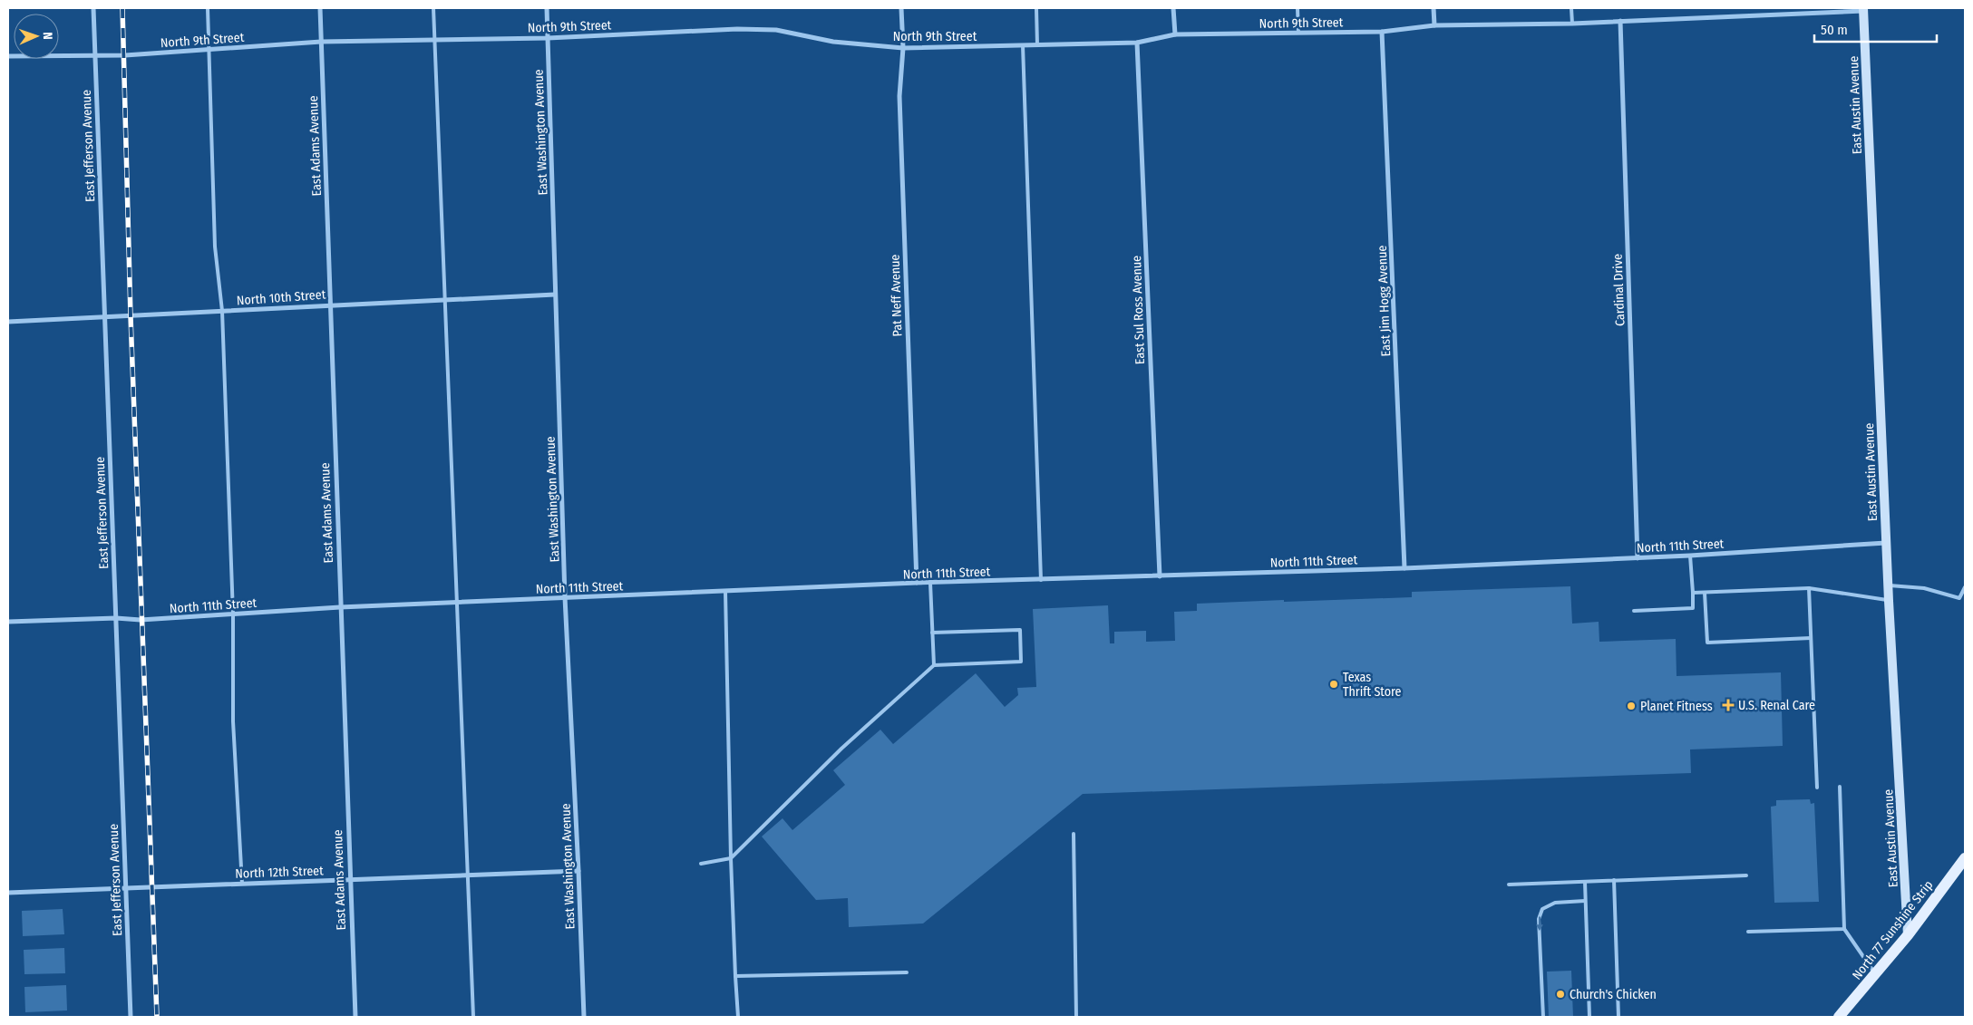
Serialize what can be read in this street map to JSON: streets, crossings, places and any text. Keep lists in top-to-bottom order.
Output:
{
  "streets": {
    "main road": ["North 77 Sunshine Strip"],
    "street": [
      "North 9th Street",
      "East Austin Avenue",
      "East Washington Avenue",
      "East Jefferson Avenue",
      "East Adams Avenue",
      "Cardinal Drive",
      "Pat Neff Avenue",
      "North 10th Street",
      "East Jim Hogg Avenue",
      "East Sul Ross Avenue",
      "North 11th Street",
      "North 12th Street"
    ]
  },
  "crossings": [
    ["North 9th Street", "East Austin Avenue"],
    ["North 9th Street", "East Washington Avenue"],
    ["North 9th Street", "East Jefferson Avenue"],
    ["North 9th Street", "East Adams Avenue"],
    ["North 9th Street", "Cardinal Drive"],
    ["North 9th Street", "Pat Neff Avenue"],
    ["North 9th Street", "East Jim Hogg Avenue"],
    ["North 9th Street", "East Sul Ross Avenue"],
    ["East Austin Avenue", "North 11th Street"],
    ["East Austin Avenue", "North 77 Sunshine Strip"],
    ["East Washington Avenue", "North 10th Street"],
    ["East Washington Avenue", "North 11th Street"],
    ["East Washington Avenue", "North 12th Street"],
    ["East Jefferson Avenue", "North 10th Street"],
    ["East Jefferson Avenue", "North 11th Street"],
    ["East Jefferson Avenue", "North 12th Street"],
    ["East Adams Avenue", "North 10th Street"],
    ["East Adams Avenue", "North 11th Street"],
    ["East Adams Avenue", "North 12th Street"],
    ["Cardinal Drive", "North 11th Street"],
    ["Pat Neff Avenue", "North 11th Street"],
    ["East Jim Hogg Avenue", "North 11th Street"],
    ["East Sul Ross Avenue", "North 11th Street"]
  ],
  "places": {
    "other": ["Texas Thrift Store", "Planet Fitness", "Church's Chicken"],
    "health": ["U.S. Renal Care"]
  },
  "scale_bar": "50 m",
  "north": "right"
}
